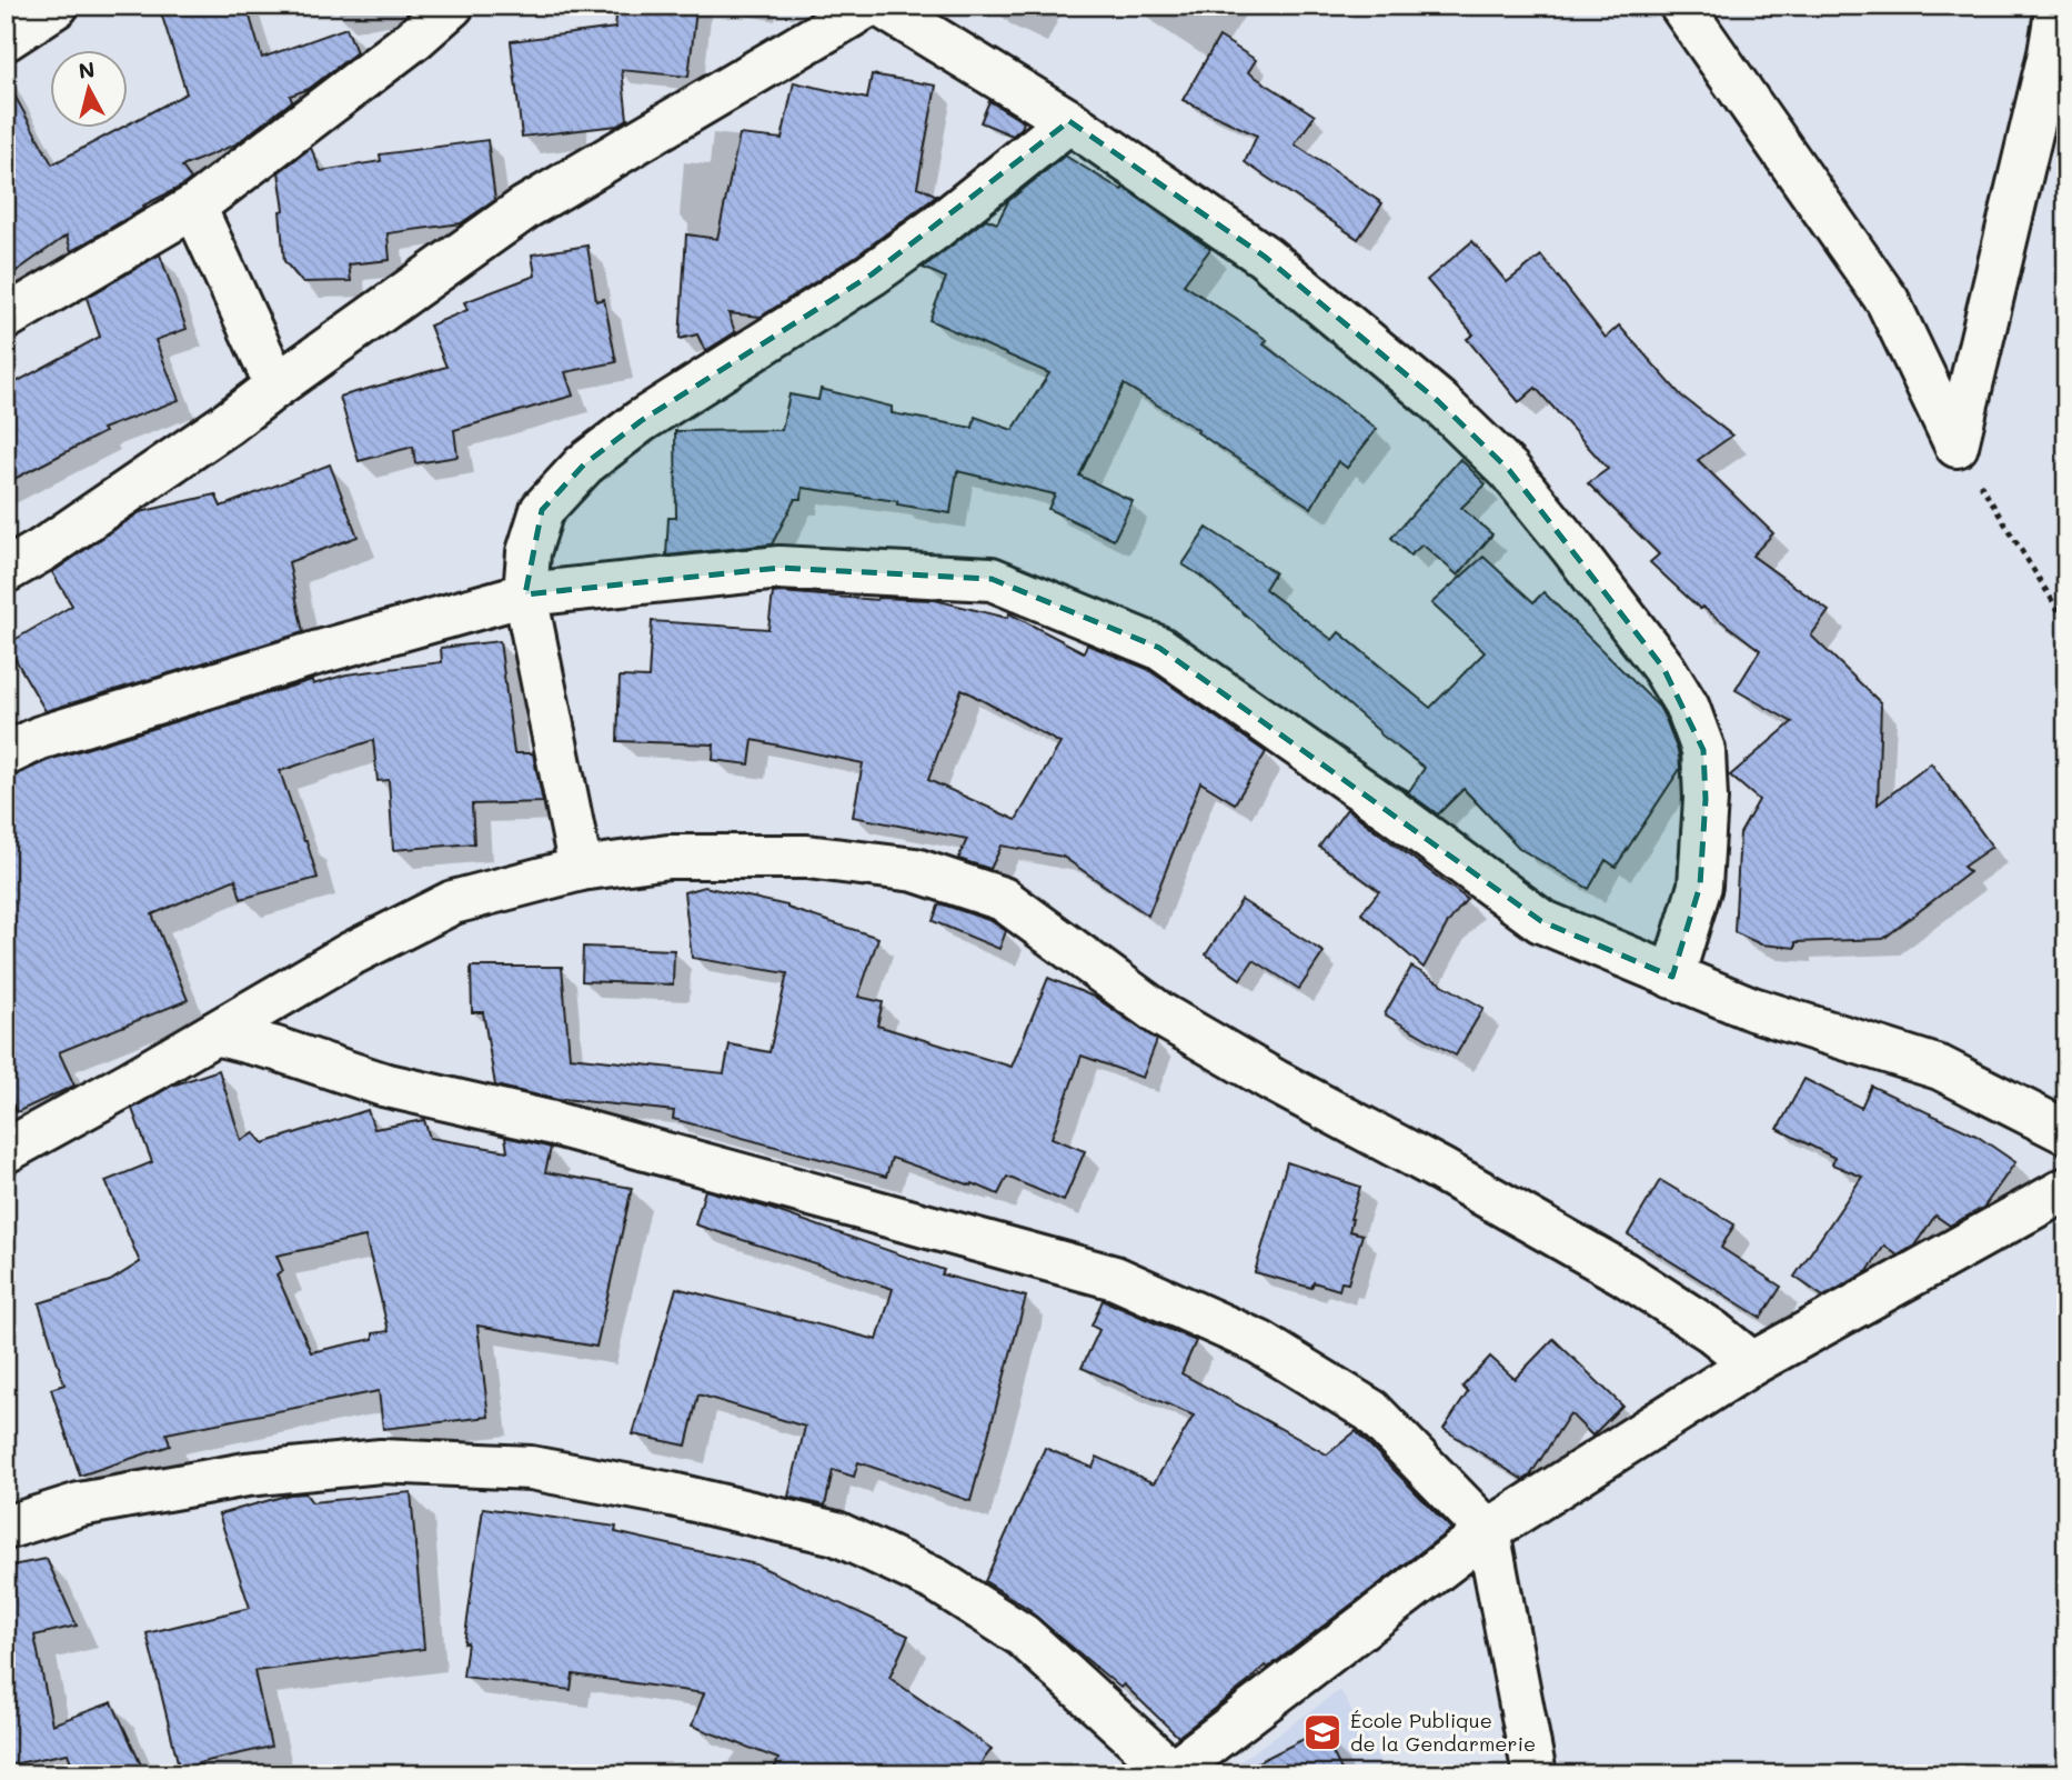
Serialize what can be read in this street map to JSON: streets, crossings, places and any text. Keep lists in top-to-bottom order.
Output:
{
  "places": {
    "school or university": ["École Publique de la Gendarmerie"]
  },
  "north": "top"
}
